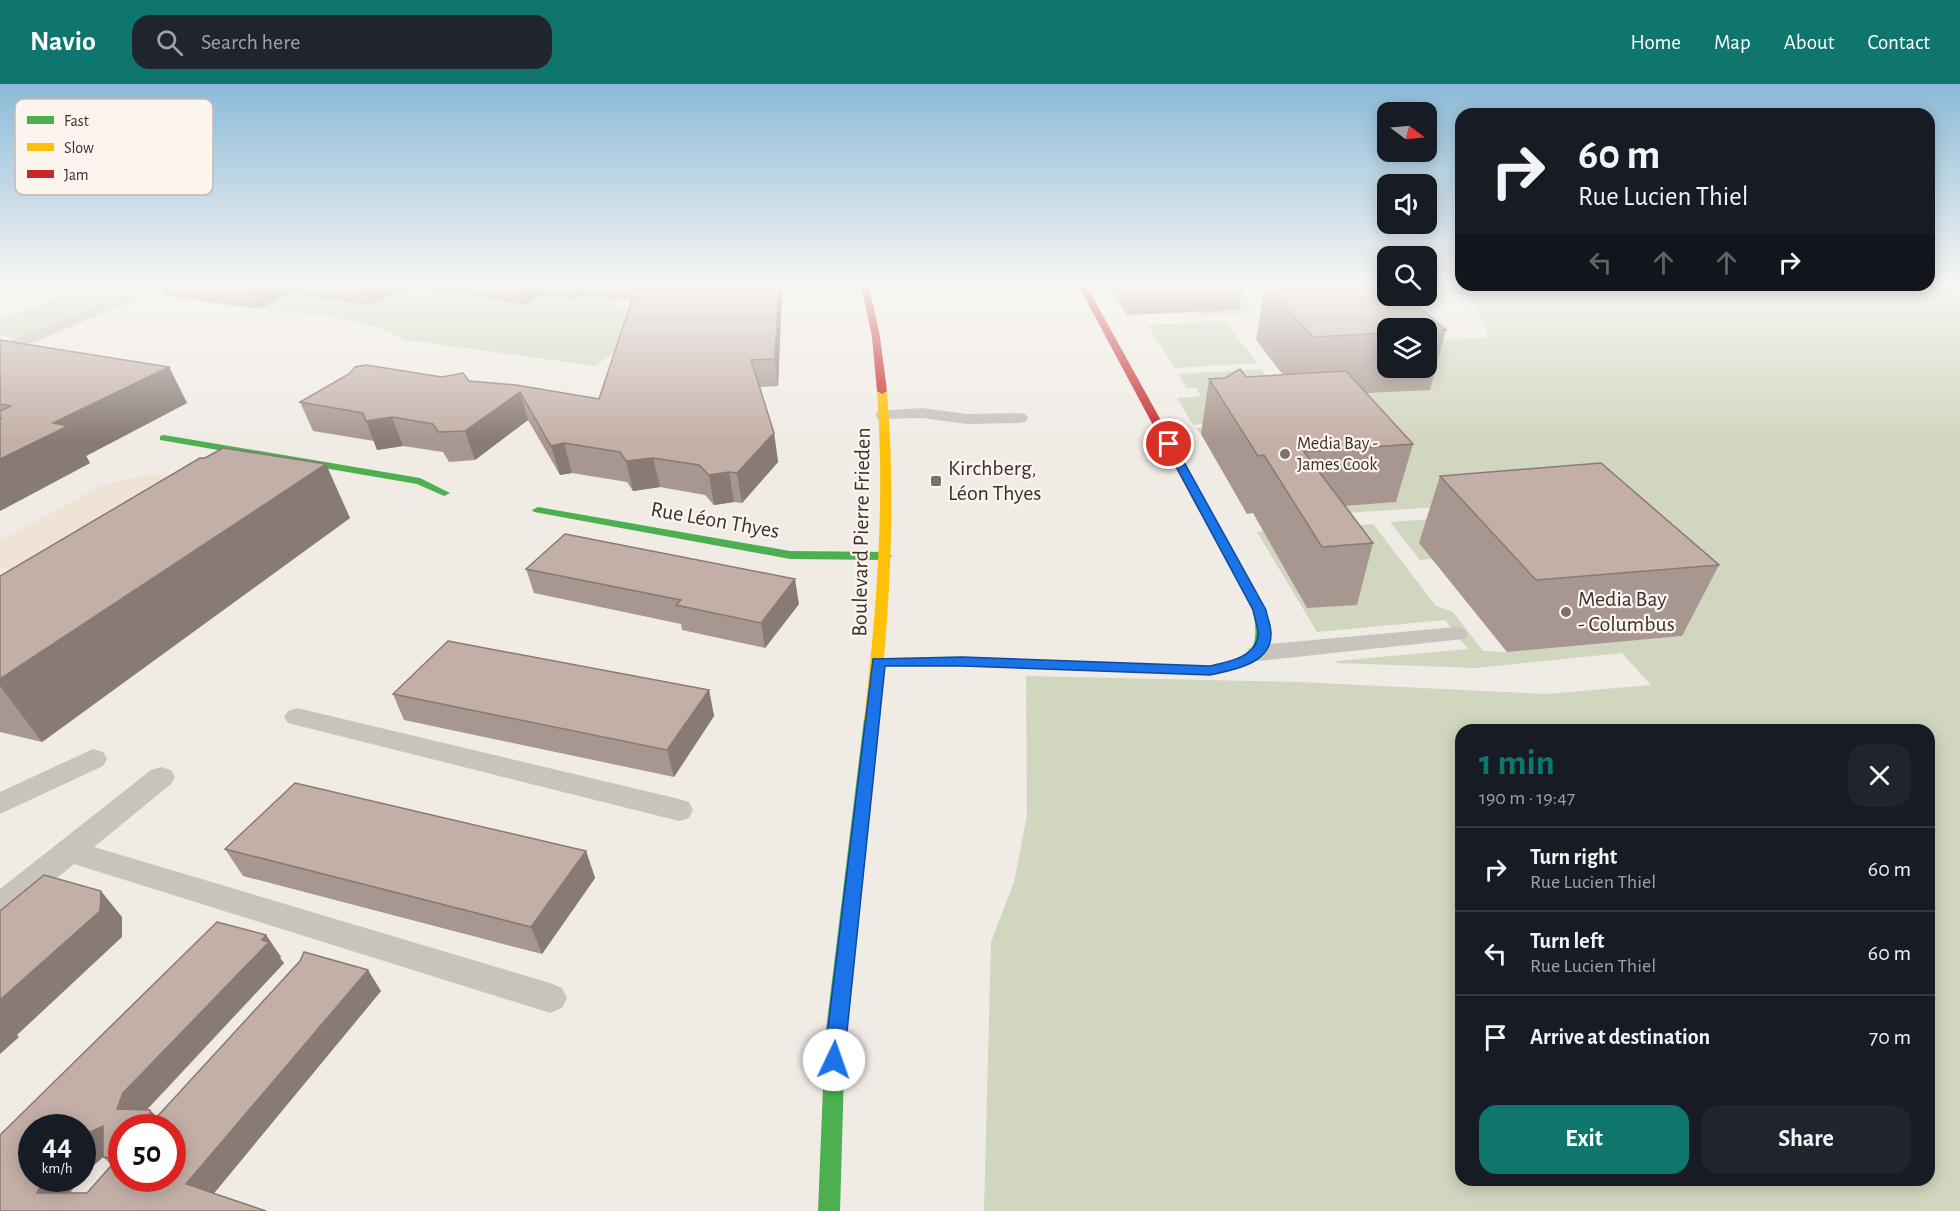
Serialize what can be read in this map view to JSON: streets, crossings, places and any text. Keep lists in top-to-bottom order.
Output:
{
  "streets": {
    "street": ["Rue Léon Thyes", "Boulevard Pierre Frieden"]
  },
  "crossings": [
    ["Rue Léon Thyes", "Boulevard Pierre Frieden"]
  ],
  "places": {
    "other": ["Media Bay - James Cook", "Media Bay - Columbus"],
    "transit": ["Kirchberg, Léon Thyes"]
  },
  "legend": ["Fast", "Slow", "Jam"],
  "north": "right",
  "page": {
    "header": "Navio",
    "search": "Search here",
    "nav": [
      "Home",
      "Map",
      "About",
      "Contact"
    ],
    "turn": ["60 m", "Rue Lucien Thiel"],
    "heading": ["1 min", "190 m · 19:47"],
    "list": [
      {
        "name": "Turn right",
        "note": "Rue Lucien Thiel",
        "value": "60 m"
      },
      {
        "name": "Turn left",
        "note": "Rue Lucien Thiel",
        "value": "60 m"
      },
      {
        "name": "Arrive at destination",
        "value": "70 m"
      }
    ],
    "buttons": ["Exit", "Share"],
    "speed": "44 km/h",
    "limit": "50"
  }
}
